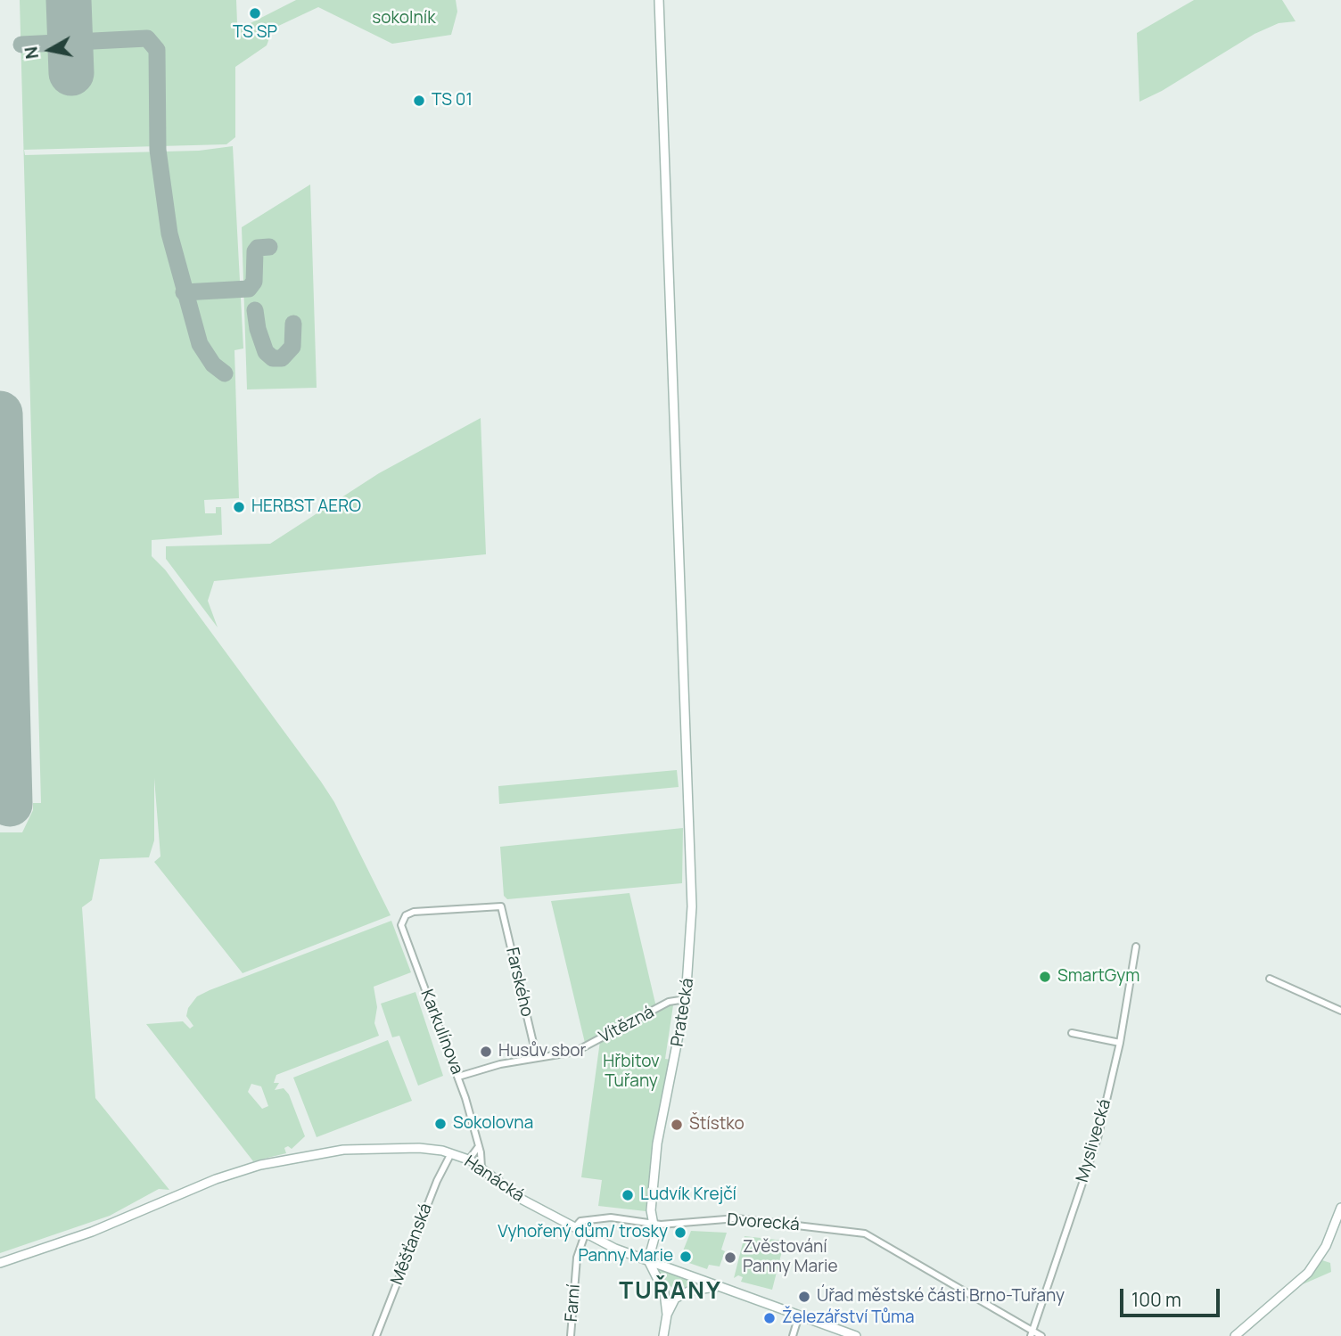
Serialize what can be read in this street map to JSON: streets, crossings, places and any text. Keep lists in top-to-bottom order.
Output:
{
  "streets": {
    "main road": ["Pratecká", "Hanácká"],
    "street": [
      "Farského",
      "Vítězná",
      "Karkulínova",
      "Myslivecká",
      "Dvorecká",
      "Měšťanská",
      "Farní"
    ]
  },
  "crossings": [
    ["Farského", "Vítězná"],
    ["Farského", "Karkulínova"],
    ["Pratecká", "Vítězná"],
    ["Pratecká", "Hanácká"],
    ["Pratecká", "Dvorecká"],
    ["Vítězná", "Karkulínova"],
    ["Karkulínova", "Hanácká"],
    ["Myslivecká", "Dvorecká"],
    ["Hanácká", "Dvorecká"],
    ["Hanácká", "Měšťanská"],
    ["Hanácká", "Farní"]
  ],
  "districts": ["TUŘANY"],
  "parks": ["sokolník", "Hřbitov Tuřany"],
  "places": [
    "TS SP",
    "TS 01",
    "HERBST AERO",
    "SmartGym",
    "Husův sbor",
    "Sokolovna",
    "Štístko",
    "Ludvík Krejčí",
    "Vyhořený dům/ trosky",
    "Panny Marie",
    "Zvěstování Panny Marie",
    "Úřad městské části Brno-Tuřany",
    "Železářství Tůma"
  ],
  "scale_bar": "100 m",
  "north": "left"
}
